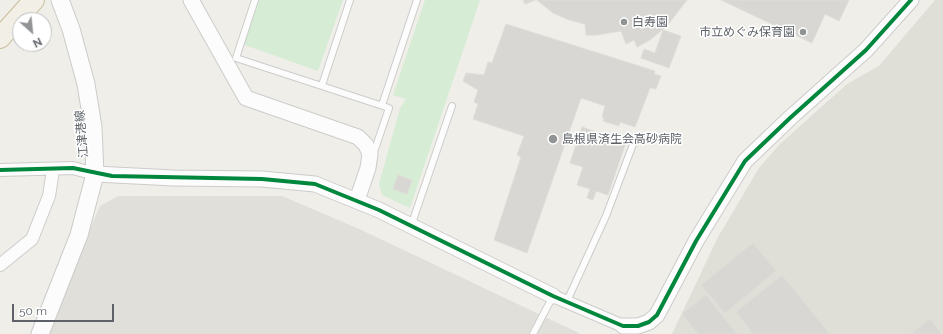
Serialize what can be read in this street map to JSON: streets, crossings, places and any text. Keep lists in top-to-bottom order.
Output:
{
  "streets": {
    "main road": ["江津港線"]
  },
  "places": ["白寿園", "市立めぐみ保育園", "島根県済生会高砂病院"],
  "scale_bar": "50 m",
  "north": "bottom right"
}
